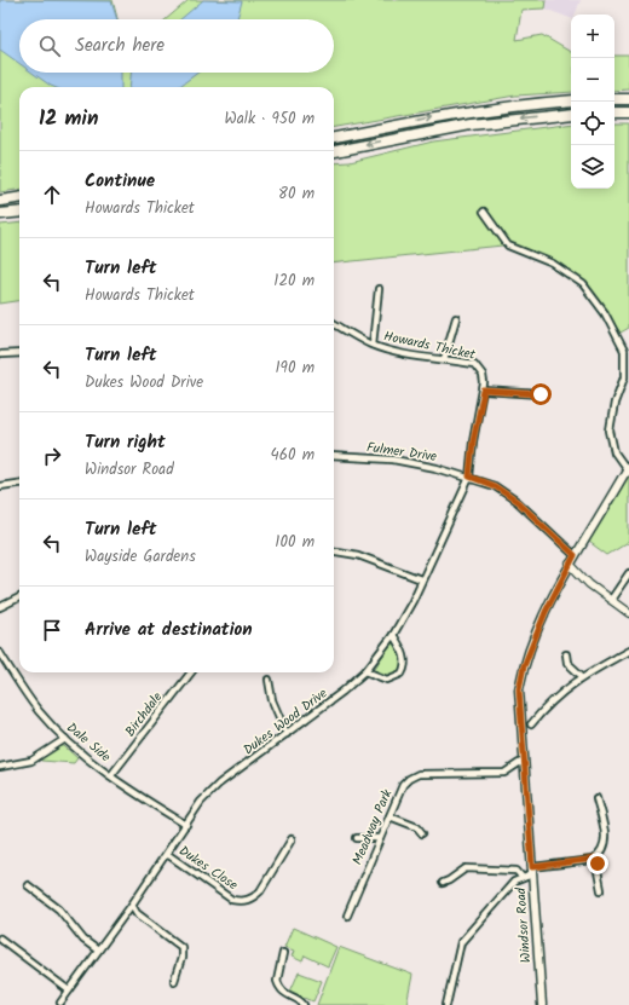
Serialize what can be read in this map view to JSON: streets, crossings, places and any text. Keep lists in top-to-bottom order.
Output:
{
  "streets": {
    "main road": ["Windsor Road"],
    "street": [
      "Howards Thicket",
      "Fulmer Drive",
      "Birchdale",
      "Dukes Wood Drive",
      "Dale Side",
      "Meadway Park",
      "Dukes Close"
    ]
  },
  "crossings": [
    ["Howards Thicket", "Fulmer Drive"],
    ["Howards Thicket", "Dukes Wood Drive"],
    ["Fulmer Drive", "Dukes Wood Drive"],
    ["Birchdale", "Dale Side"],
    ["Dukes Wood Drive", "Dale Side"],
    ["Dukes Wood Drive", "Dukes Close"],
    ["Meadway Park", "Windsor Road"]
  ],
  "page": {
    "map_buttons": ["+", "−"],
    "search": "Search here",
    "heading": ["12 min", "Walk · 950 m"],
    "list": [
      ["Continue", "Howards Thicket", "80 m"],
      ["Turn left", "Howards Thicket", "120 m"],
      ["Turn left", "Dukes Wood Drive", "190 m"],
      ["Turn right", "Windsor Road", "460 m"],
      ["Turn left", "Wayside Gardens", "100 m"],
      "Arrive at destination"
    ]
  }
}
